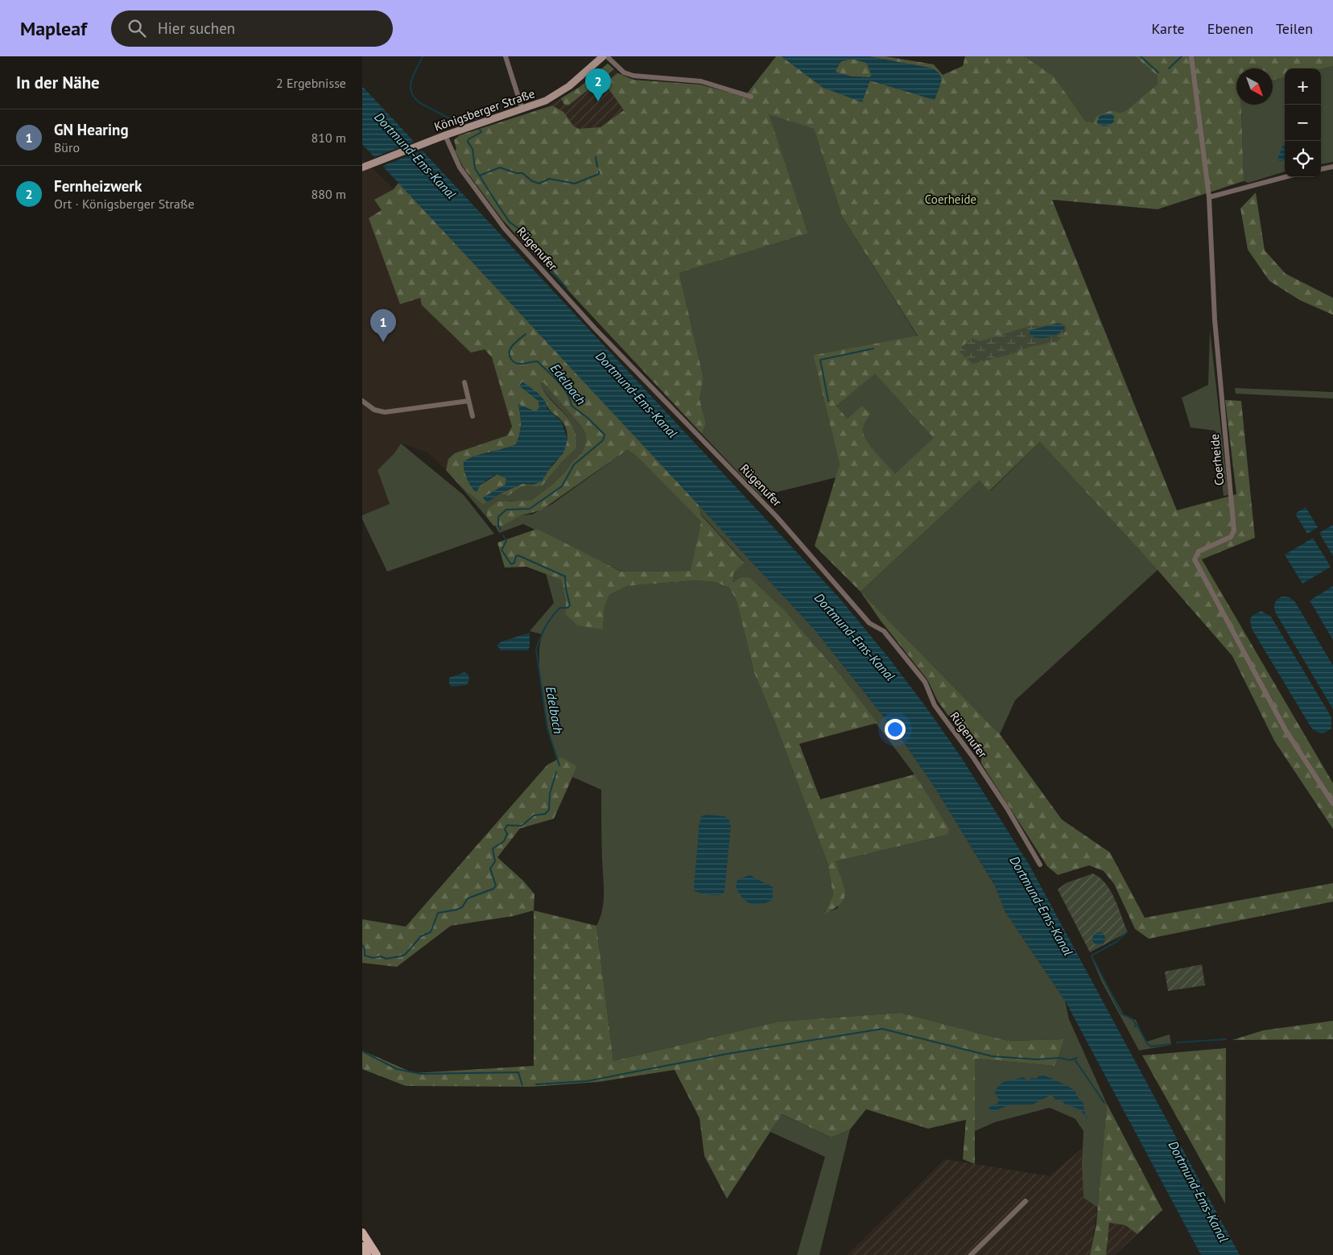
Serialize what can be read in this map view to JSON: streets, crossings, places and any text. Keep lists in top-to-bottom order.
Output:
{
  "streets": {
    "street": ["Königsberger Straße", "Rügenufer", "Coerheide"]
  },
  "crossings": [
    ["Königsberger Straße", "Rügenufer"]
  ],
  "water": ["Dortmund-Ems-Kanal", "Edelbach"],
  "parks": ["Coerheide"],
  "north": "bottom right",
  "page": {
    "header": "Mapleaf",
    "search": "Hier suchen",
    "nav": ["Karte", "Ebenen", "Teilen"],
    "heading": ["In der Nähe", "2 Ergebnisse"],
    "map_buttons": ["+", "−"],
    "pins": ["2", "1"],
    "list": [
      {
        "mark": "1",
        "name": "GN Hearing",
        "note": "Büro",
        "value": "810 m"
      },
      {
        "mark": "2",
        "name": "Fernheizwerk",
        "note": "Ort · Königsberger Straße",
        "value": "880 m"
      }
    ]
  }
}
